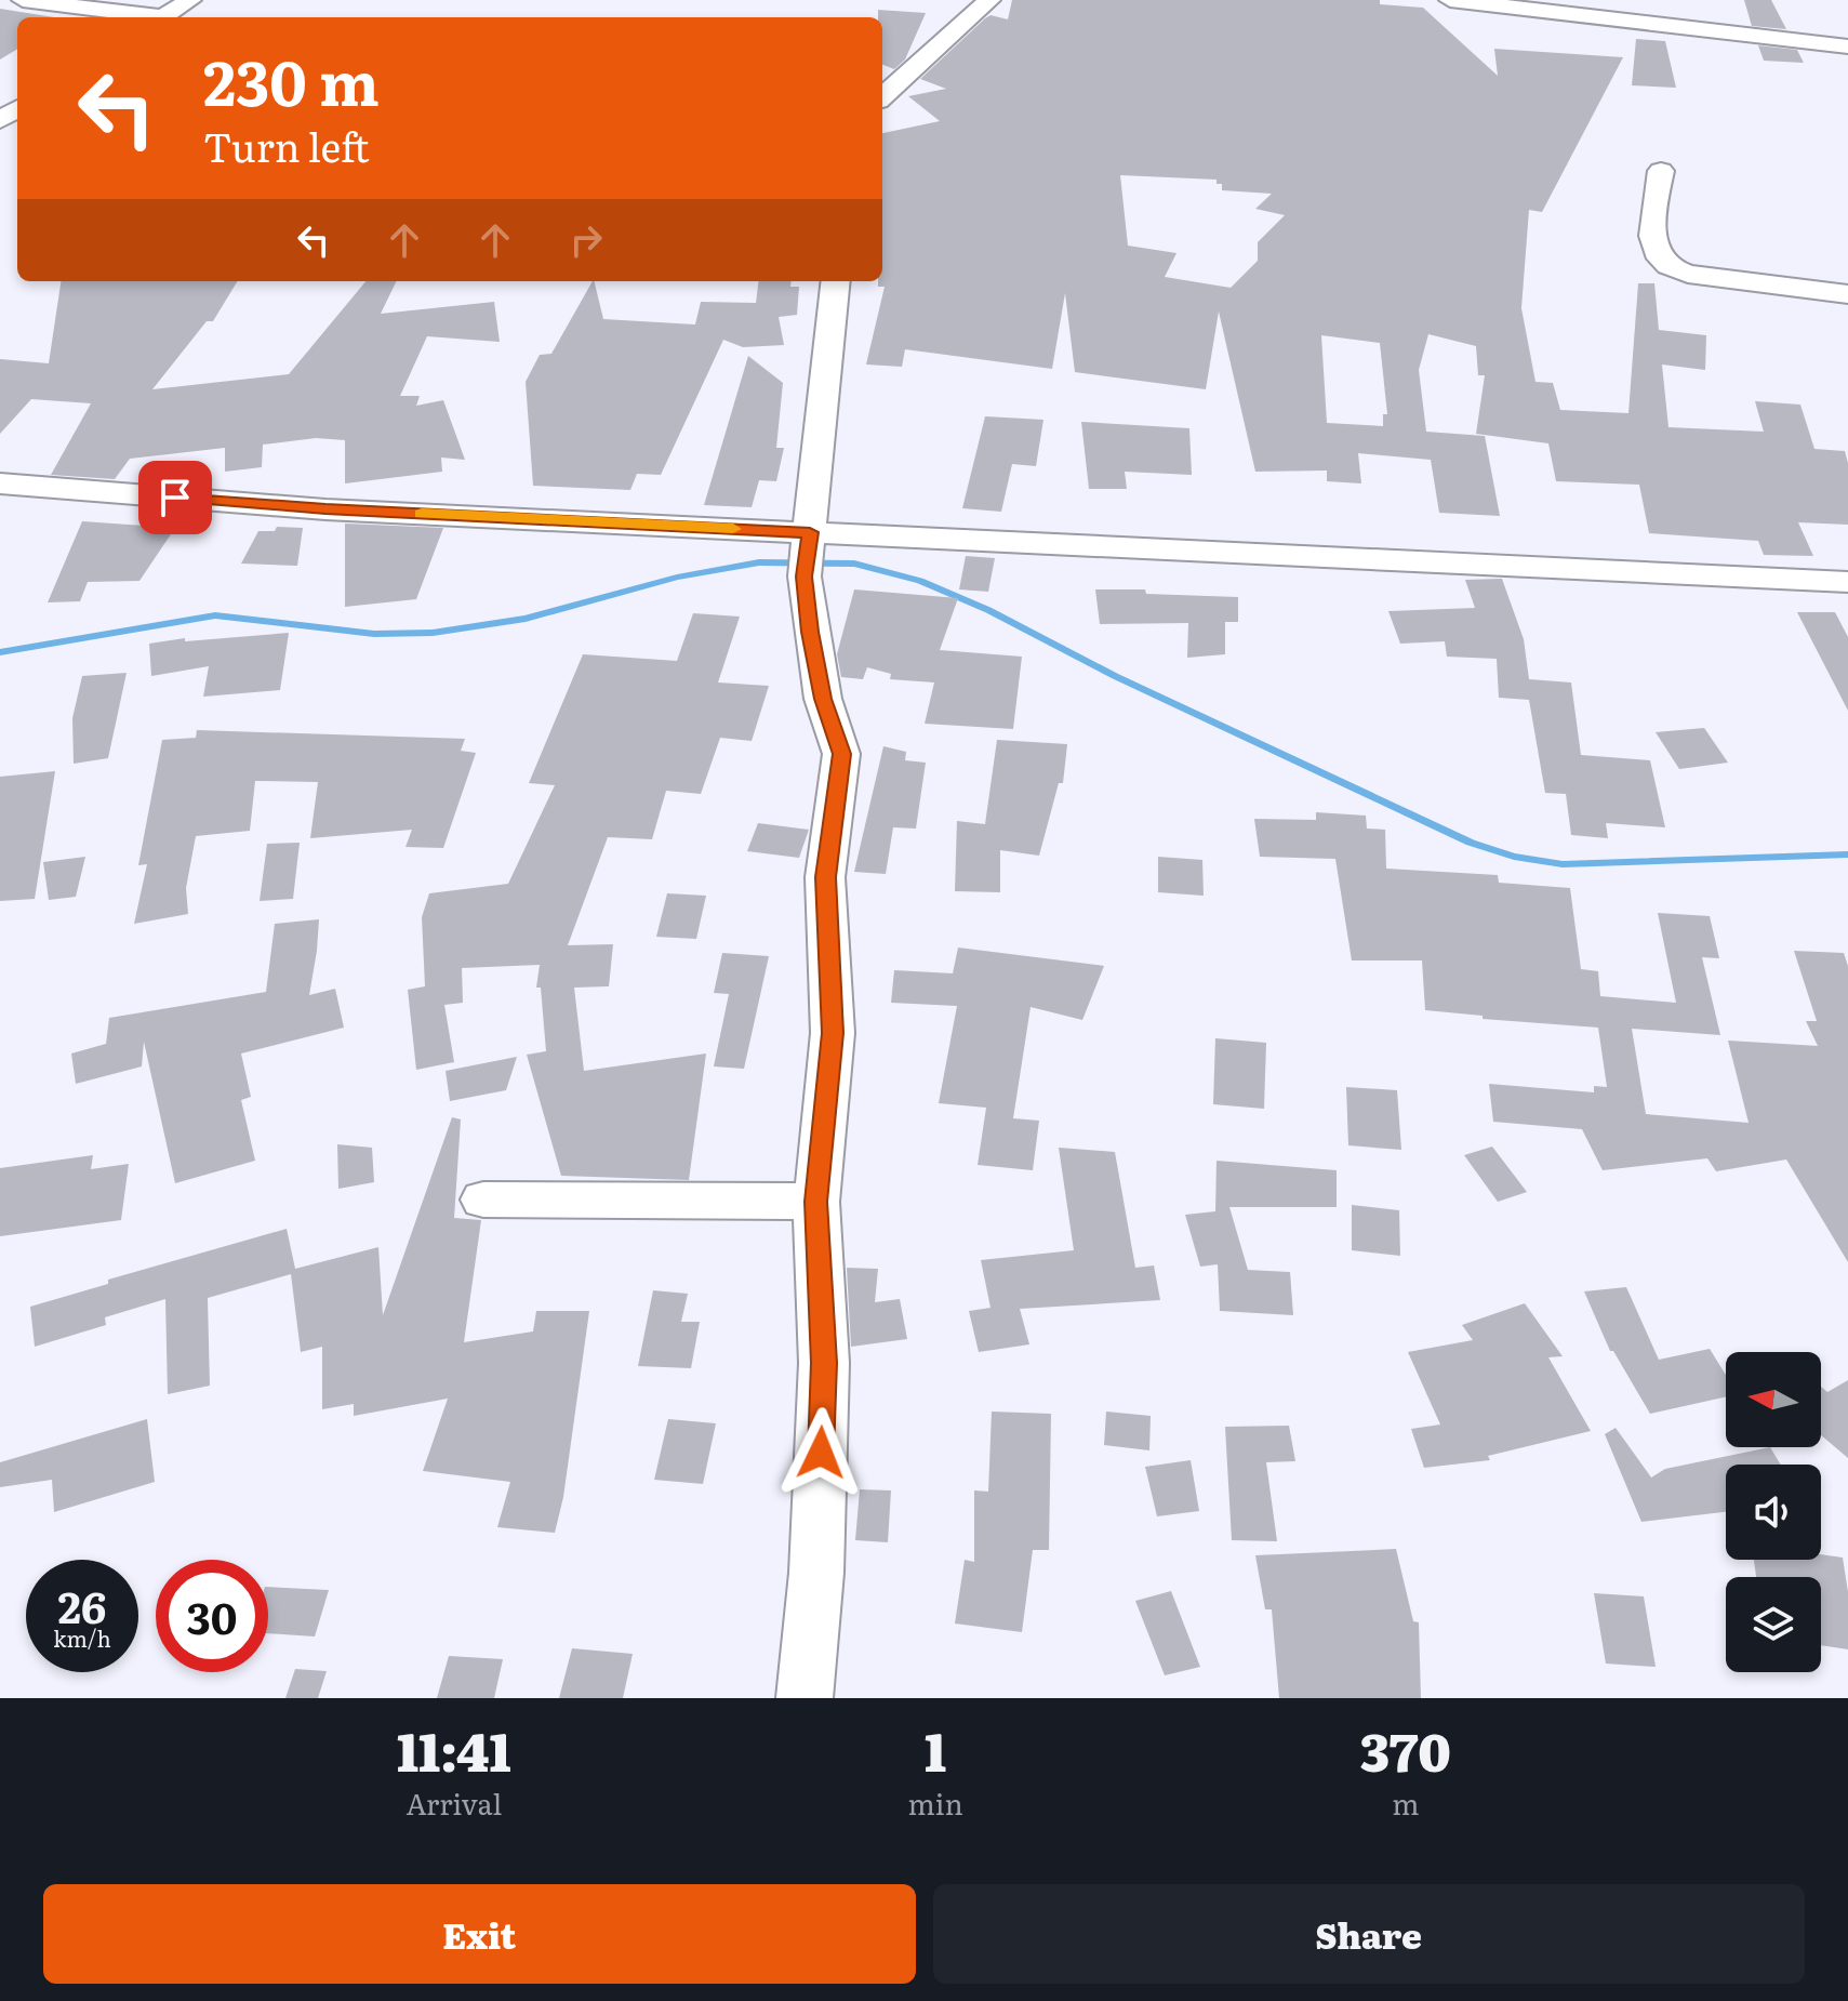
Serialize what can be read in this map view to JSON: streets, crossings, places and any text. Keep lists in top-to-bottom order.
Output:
{
  "north": "left",
  "page": {
    "turn": ["230 m", "Turn left"],
    "speed": "26 km/h",
    "limit": "30",
    "eta": [
      "11:41",
      "Arrival",
      "1",
      "min",
      "370",
      "m"
    ],
    "buttons": ["Exit", "Share"]
  }
}
